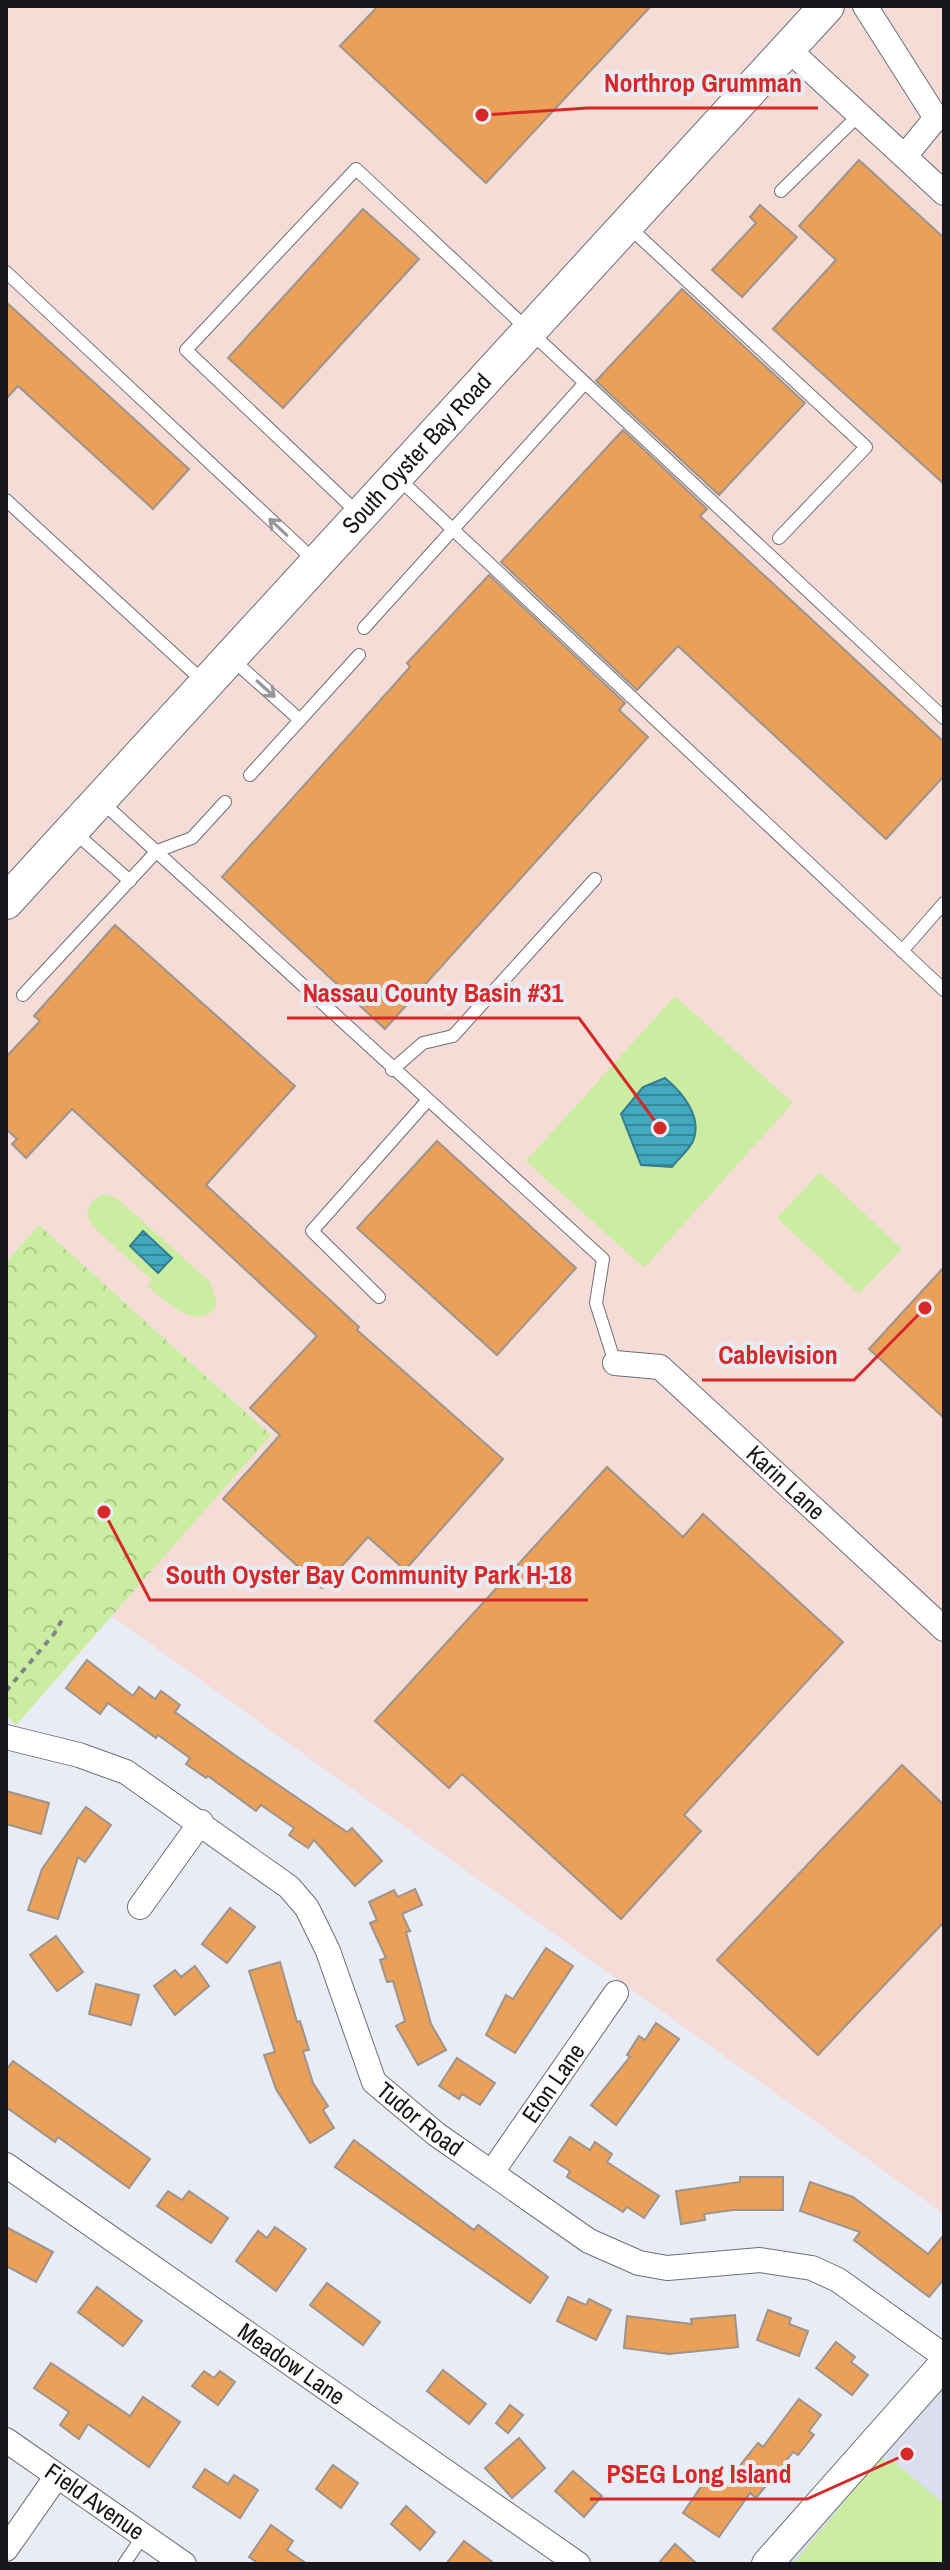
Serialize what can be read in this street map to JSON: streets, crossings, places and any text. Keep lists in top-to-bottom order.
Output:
{
  "streets": {
    "main road": ["South Oyster Bay Road"],
    "street": [
      "Karin Lane",
      "Eton Lane",
      "Tudor Road",
      "Meadow Lane",
      "Field Avenue"
    ]
  },
  "crossings": [
    ["Eton Lane", "Tudor Road"]
  ],
  "places": [
    "Northrop Grumman",
    "Nassau County Basin #31",
    "Cablevision",
    "South Oyster Bay Community Park H-18",
    "PSEG Long Island"
  ]
}
